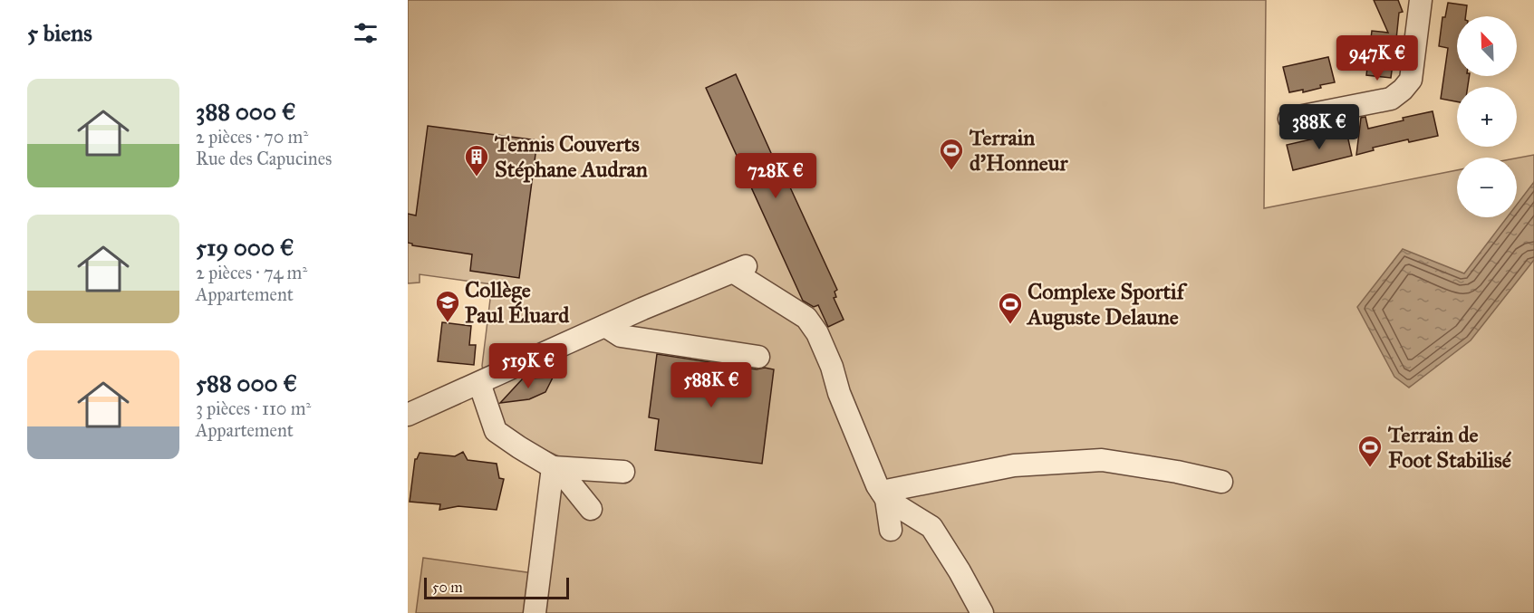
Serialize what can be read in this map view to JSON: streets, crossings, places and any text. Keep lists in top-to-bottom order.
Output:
{
  "places": {
    "sports": ["Terrain d'Honneur", "Complexe Sportif Auguste Delaune", "Terrain de Foot Stabilisé"],
    "building": ["Tennis Couverts Stéphane Audran"],
    "school or university": ["Collège Paul Éluard"]
  },
  "scale_bar": "50 m",
  "north": "top left",
  "page": {
    "heading": "5 biens",
    "map_buttons": ["+", "−"],
    "price": [
      "947K €",
      "388K €",
      "728K €",
      "519K €",
      "588K €"
    ],
    "list": [
      {
        "name": "388 000 €",
        "note": "2 pièces · 70 m² · Rue des Capucines"
      },
      {
        "name": "519 000 €",
        "note": "2 pièces · 74 m² · Appartement"
      },
      {
        "name": "588 000 €",
        "note": "3 pièces · 110 m² · Appartement"
      }
    ],
    "scale": "50 m"
  }
}
